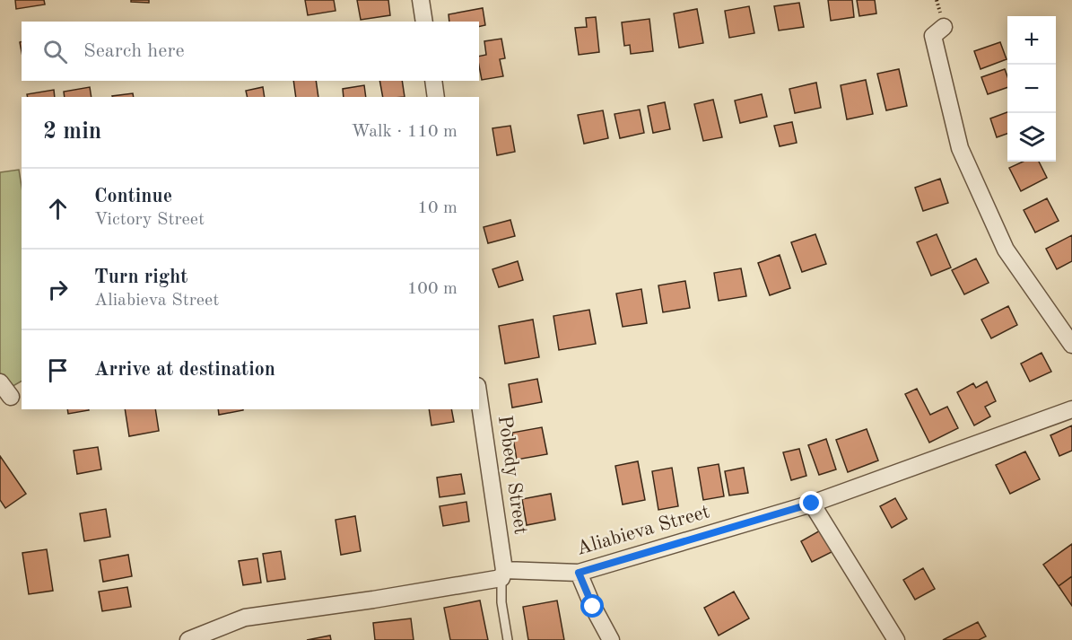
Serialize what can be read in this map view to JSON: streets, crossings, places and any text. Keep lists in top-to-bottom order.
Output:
{
  "streets": {
    "street": ["Pobedy Street", "Aliabieva Street"]
  },
  "crossings": [
    ["Pobedy Street", "Aliabieva Street"]
  ],
  "page": {
    "map_buttons": ["+", "−"],
    "search": "Search here",
    "heading": ["2 min", "Walk · 110 m"],
    "list": [
      ["Continue", "Victory Street", "10 m"],
      ["Turn right", "Aliabieva Street", "100 m"],
      "Arrive at destination"
    ]
  }
}
